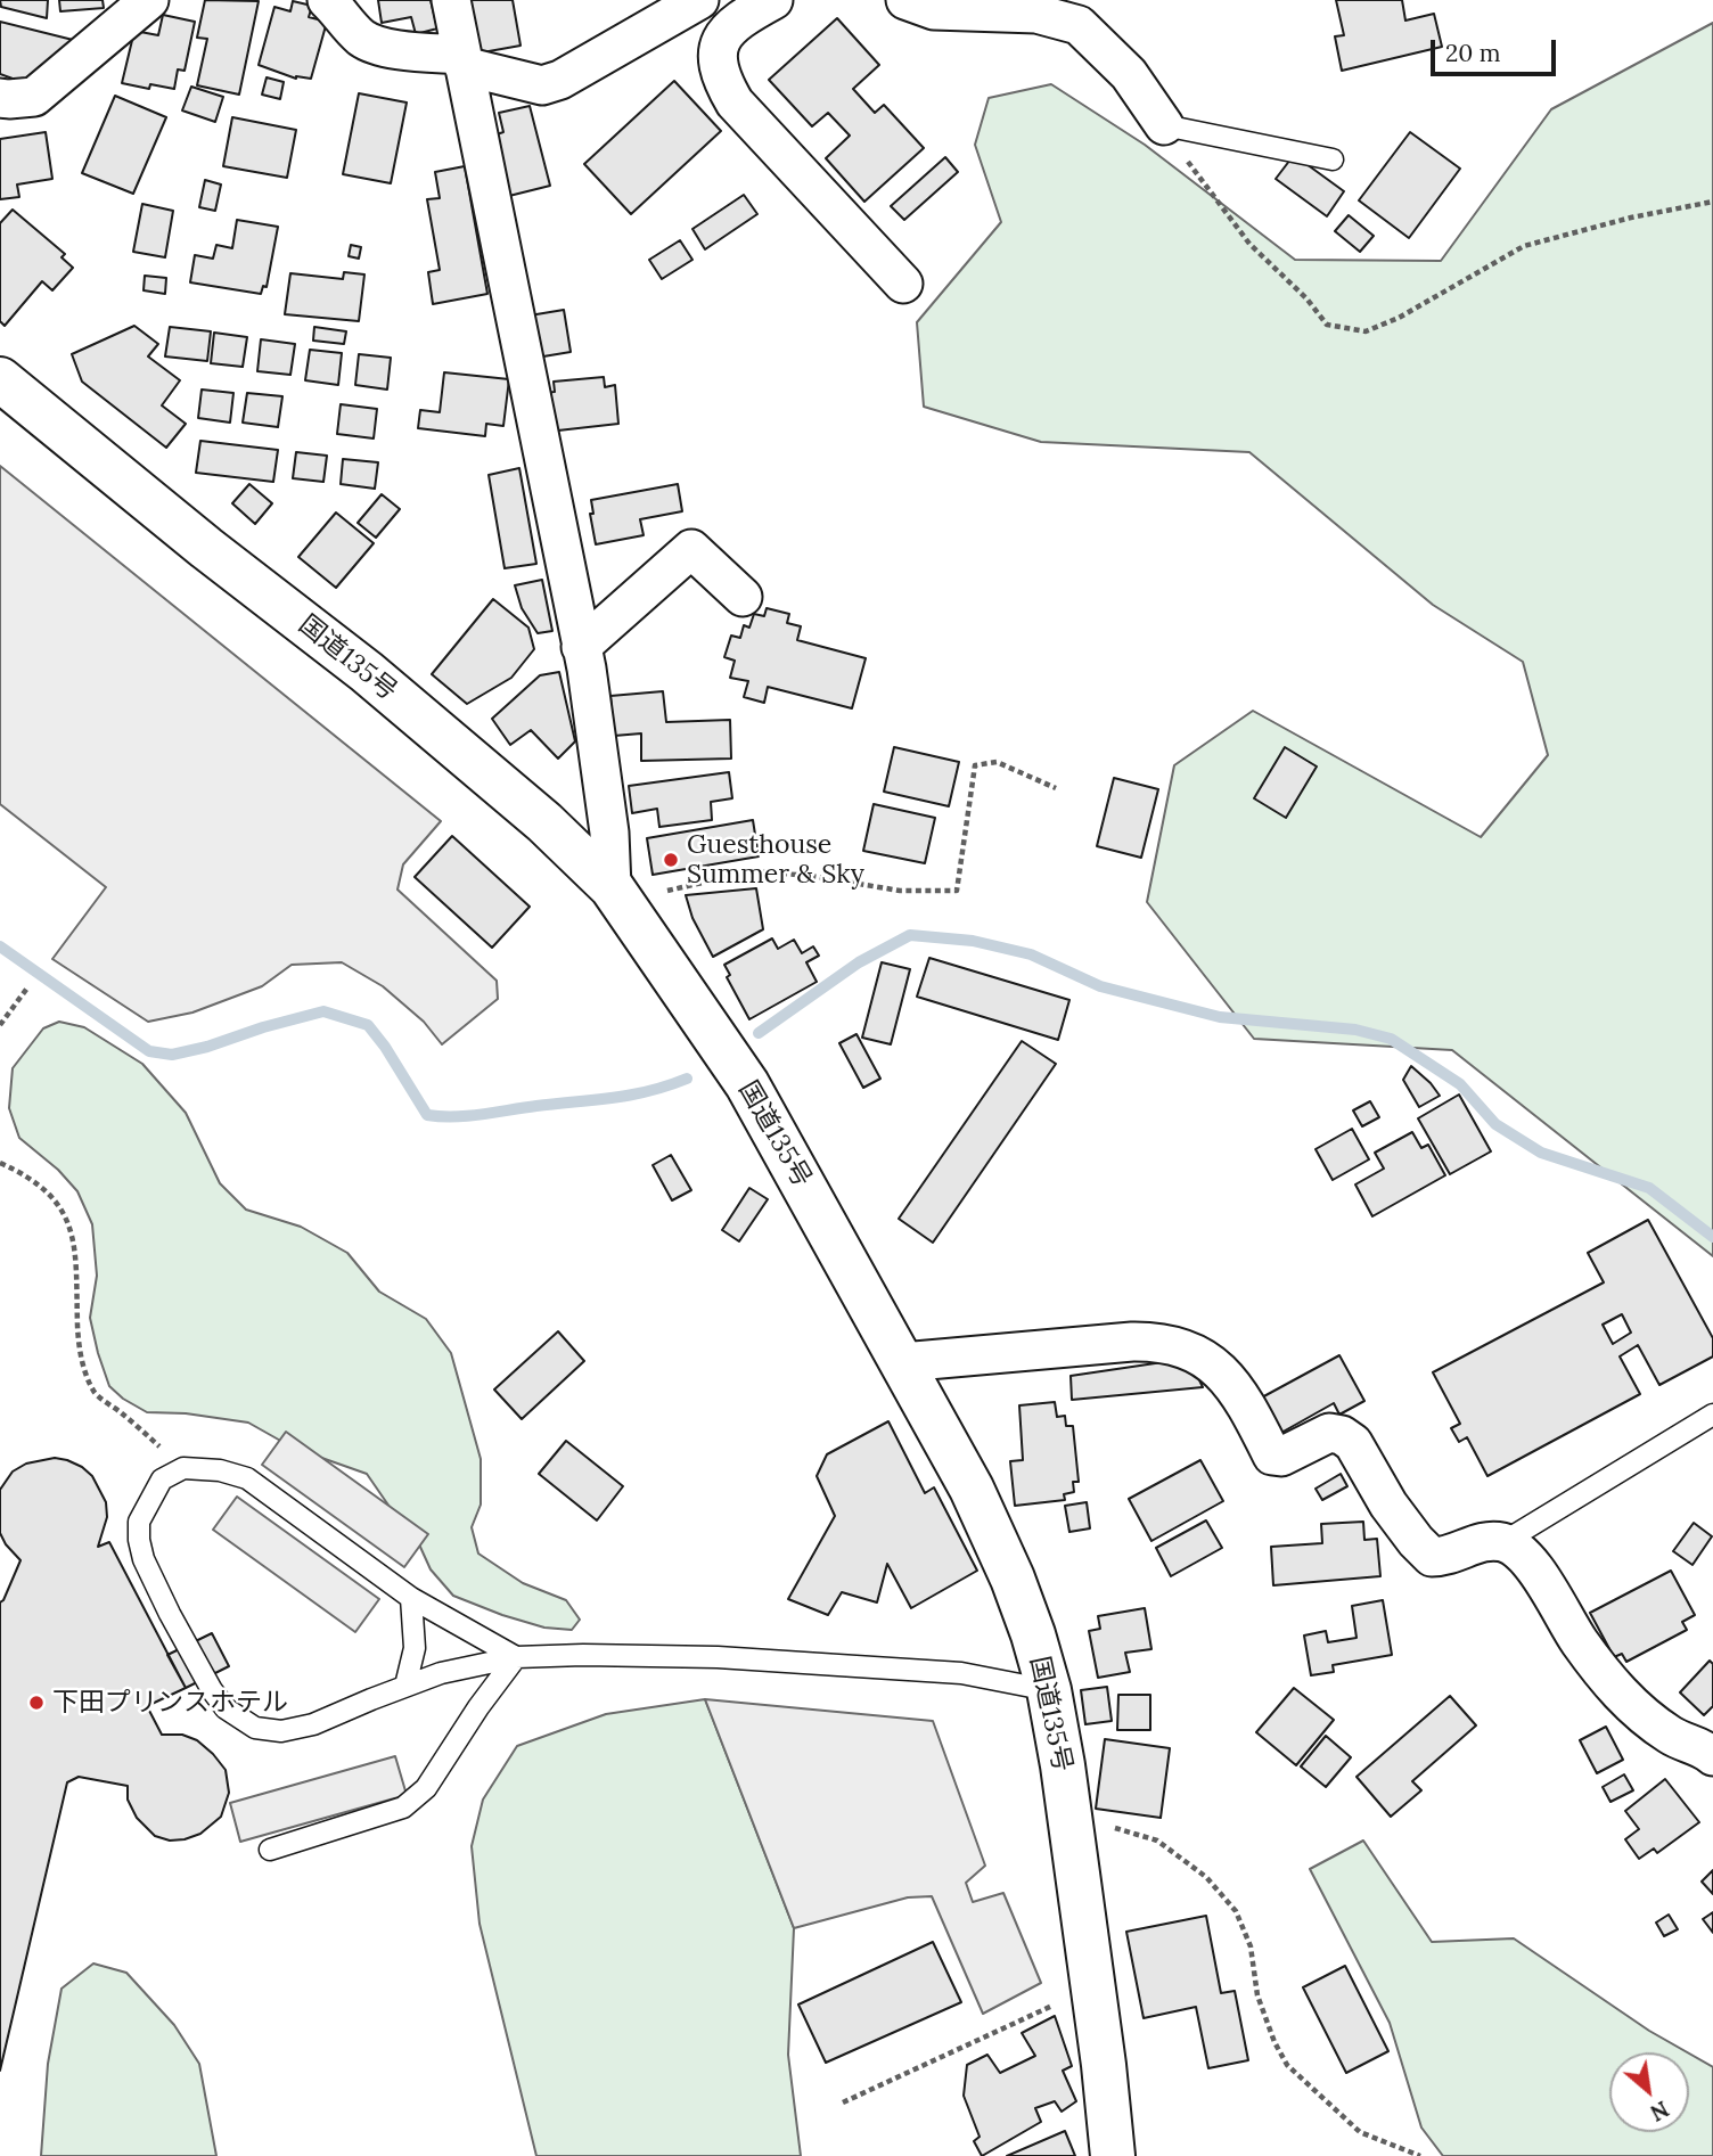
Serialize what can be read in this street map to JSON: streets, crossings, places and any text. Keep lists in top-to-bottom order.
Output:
{
  "streets": {
    "highway": ["国道135号"]
  },
  "places": ["Guesthouse Summer & Sky", "下田プリンスホテル"],
  "scale_bar": "20 m",
  "north": "bottom right"
}
